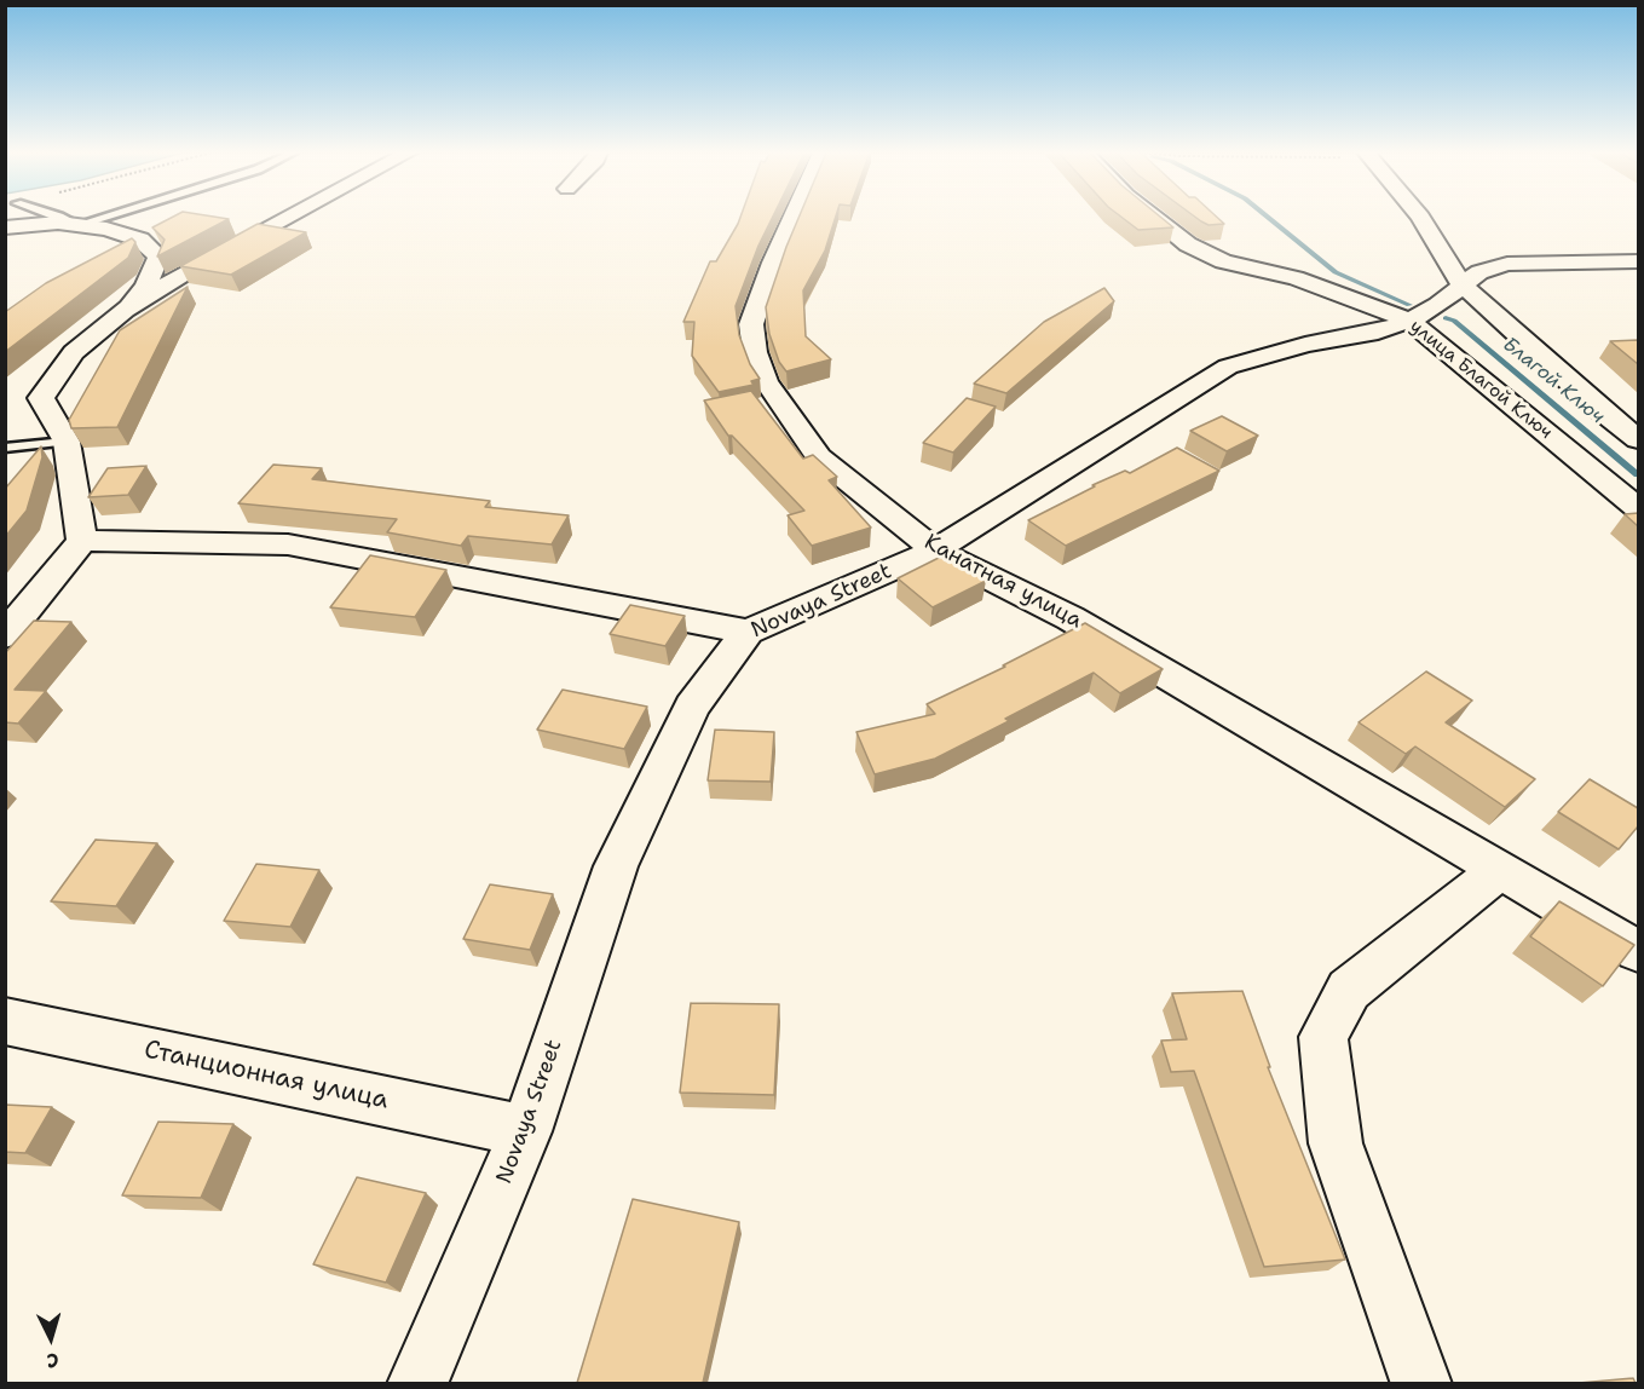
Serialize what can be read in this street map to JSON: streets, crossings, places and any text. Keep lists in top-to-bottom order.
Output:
{
  "streets": {
    "street": [
      "улица Благой Ключ",
      "Канатная улица",
      "Novaya Street",
      "Станционная улица"
    ]
  },
  "crossings": [
    ["улица Благой Ключ", "Novaya Street"],
    ["Канатная улица", "Novaya Street"],
    ["Novaya Street", "Станционная улица"]
  ],
  "water": ["Благой Ключ"],
  "north": "bottom"
}
